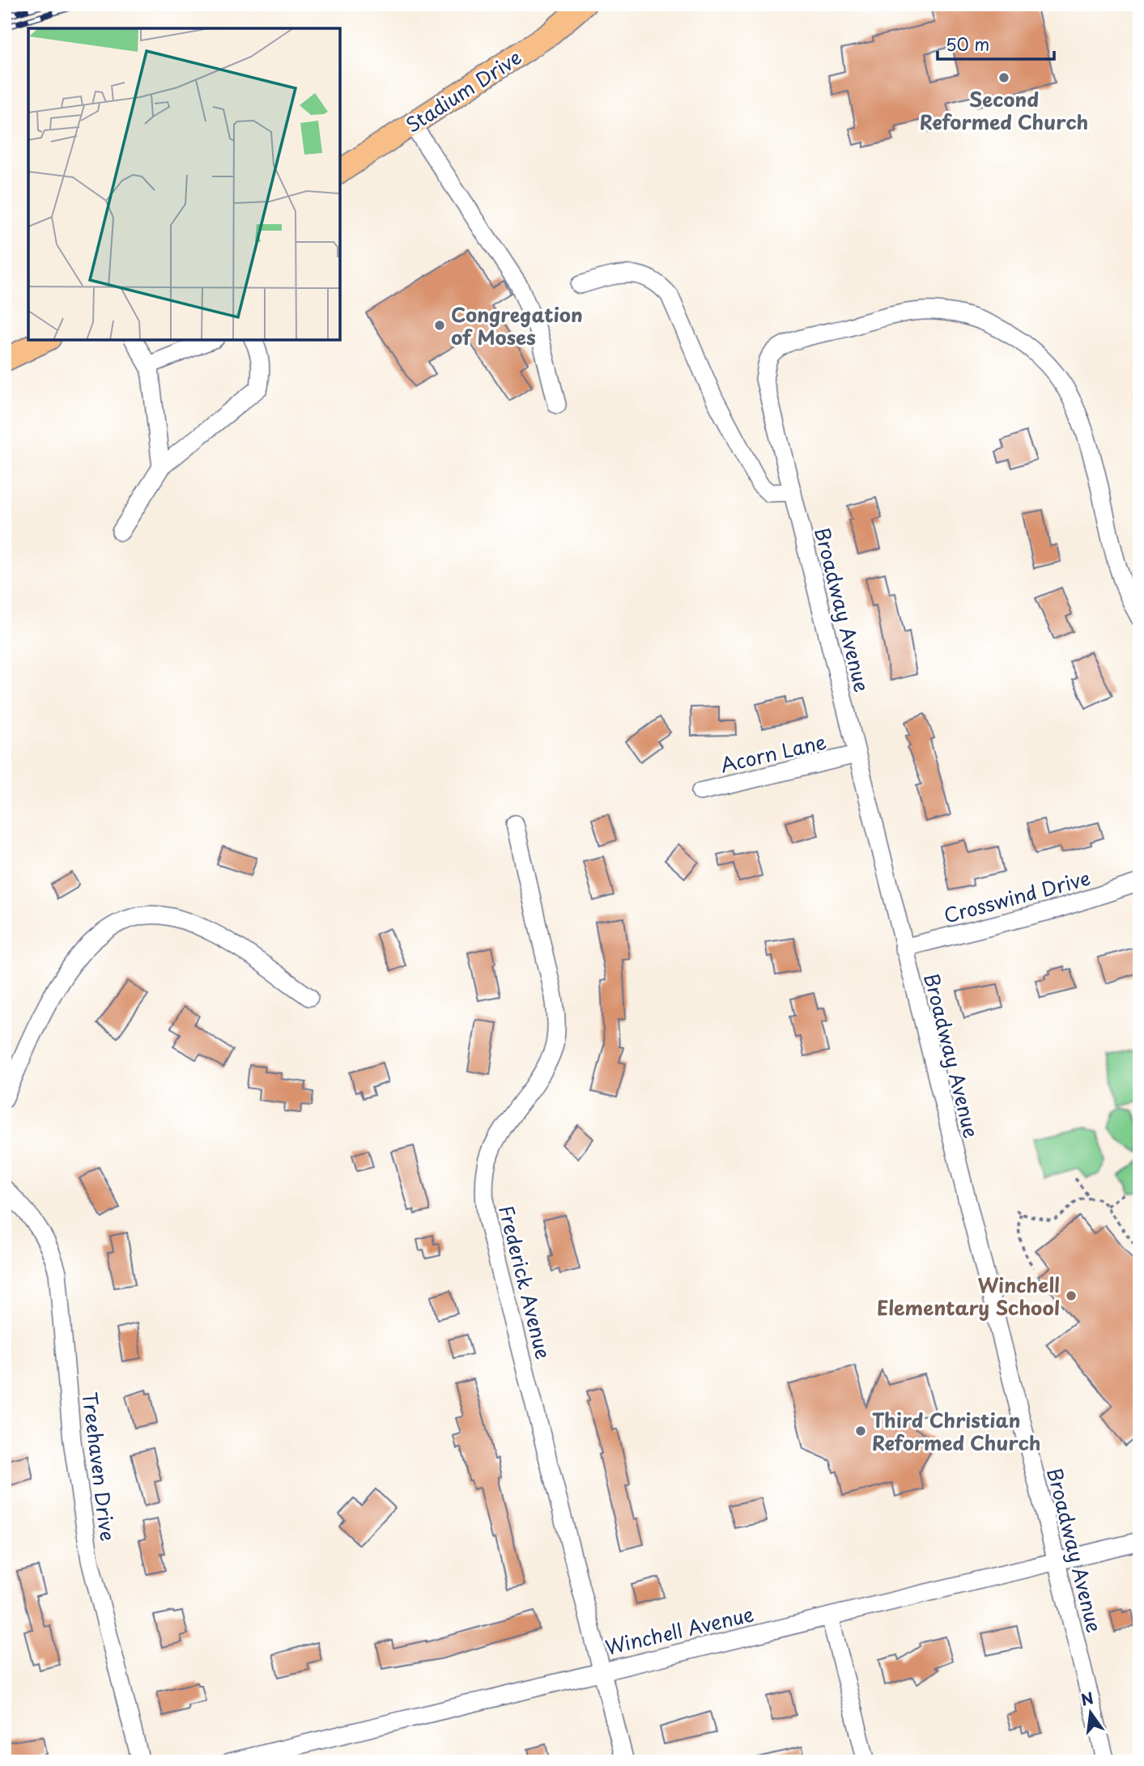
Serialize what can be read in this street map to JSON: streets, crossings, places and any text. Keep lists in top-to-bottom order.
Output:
{
  "streets": {
    "main road": ["Stadium Drive"],
    "street": [
      "Broadway Avenue",
      "Acorn Lane",
      "Crosswind Drive",
      "Frederick Avenue",
      "Treehaven Drive",
      "Winchell Avenue"
    ]
  },
  "crossings": [
    ["Broadway Avenue", "Acorn Lane"],
    ["Broadway Avenue", "Crosswind Drive"],
    ["Broadway Avenue", "Winchell Avenue"],
    ["Frederick Avenue", "Winchell Avenue"]
  ],
  "places": [
    "Second Reformed Church",
    "Congregation of Moses",
    "Winchell Elementary School",
    "Third Christian Reformed Church"
  ],
  "scale_bar": "50 m",
  "north": "top"
}
